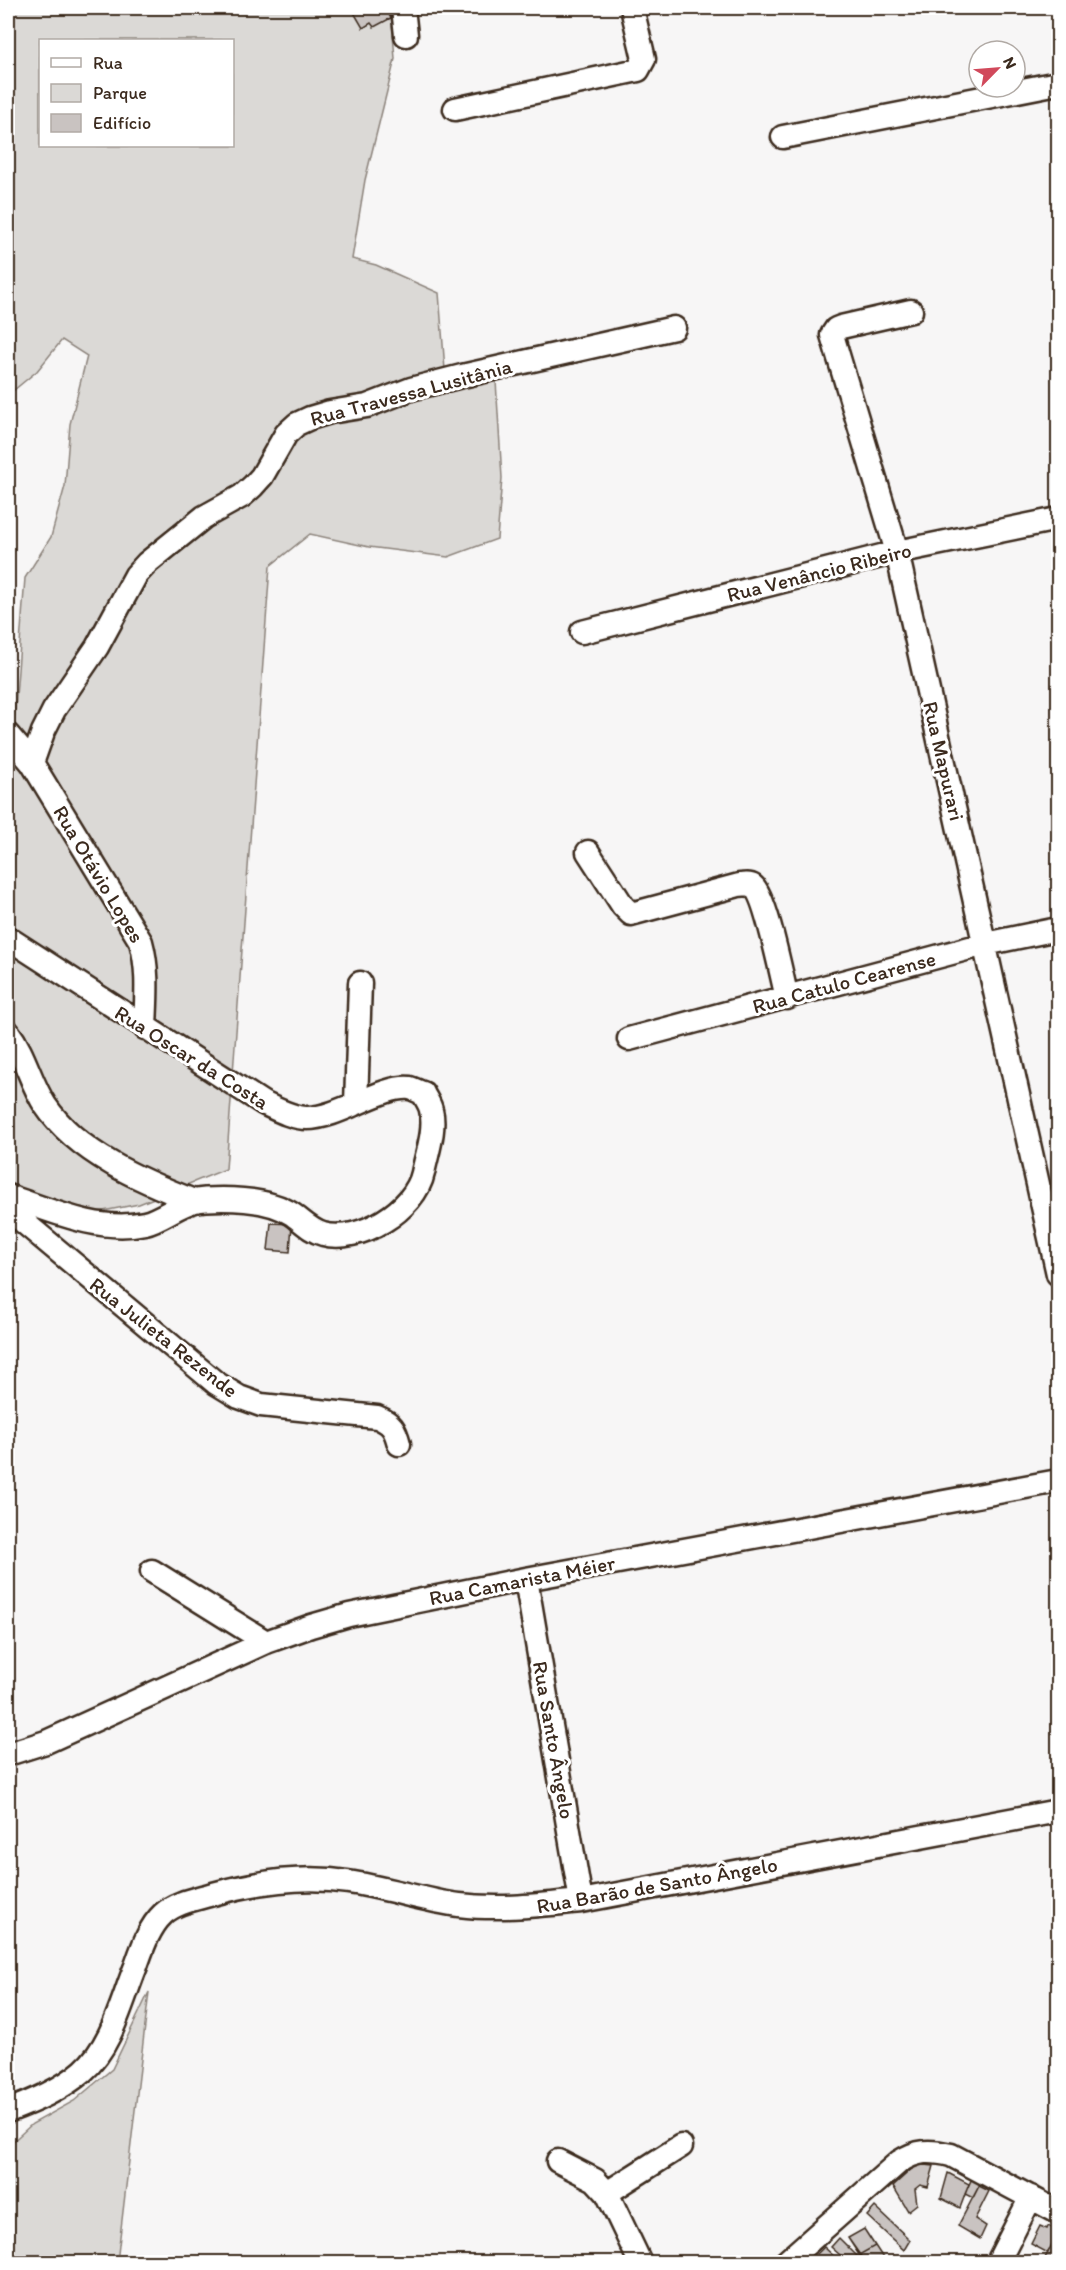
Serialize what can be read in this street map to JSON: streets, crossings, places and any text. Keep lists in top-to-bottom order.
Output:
{
  "streets": {
    "street": [
      "Rua Travessa Lusitânia",
      "Rua Venâncio Ribeiro",
      "Rua Mapurari",
      "Rua Otávio Lopes",
      "Rua Catulo Cearense",
      "Rua Oscar da Costa",
      "Rua Julieta Rezende",
      "Rua Camarista Méier",
      "Rua Santo Ângelo",
      "Rua Barão de Santo Ângelo"
    ]
  },
  "crossings": [
    ["Rua Travessa Lusitânia", "Rua Otávio Lopes"],
    ["Rua Venâncio Ribeiro", "Rua Mapurari"],
    ["Rua Mapurari", "Rua Catulo Cearense"],
    ["Rua Otávio Lopes", "Rua Oscar da Costa"],
    ["Rua Camarista Méier", "Rua Santo Ângelo"],
    ["Rua Santo Ângelo", "Rua Barão de Santo Ângelo"]
  ],
  "legend": ["Rua", "Parque", "Edifício"],
  "north": "top right"
}
